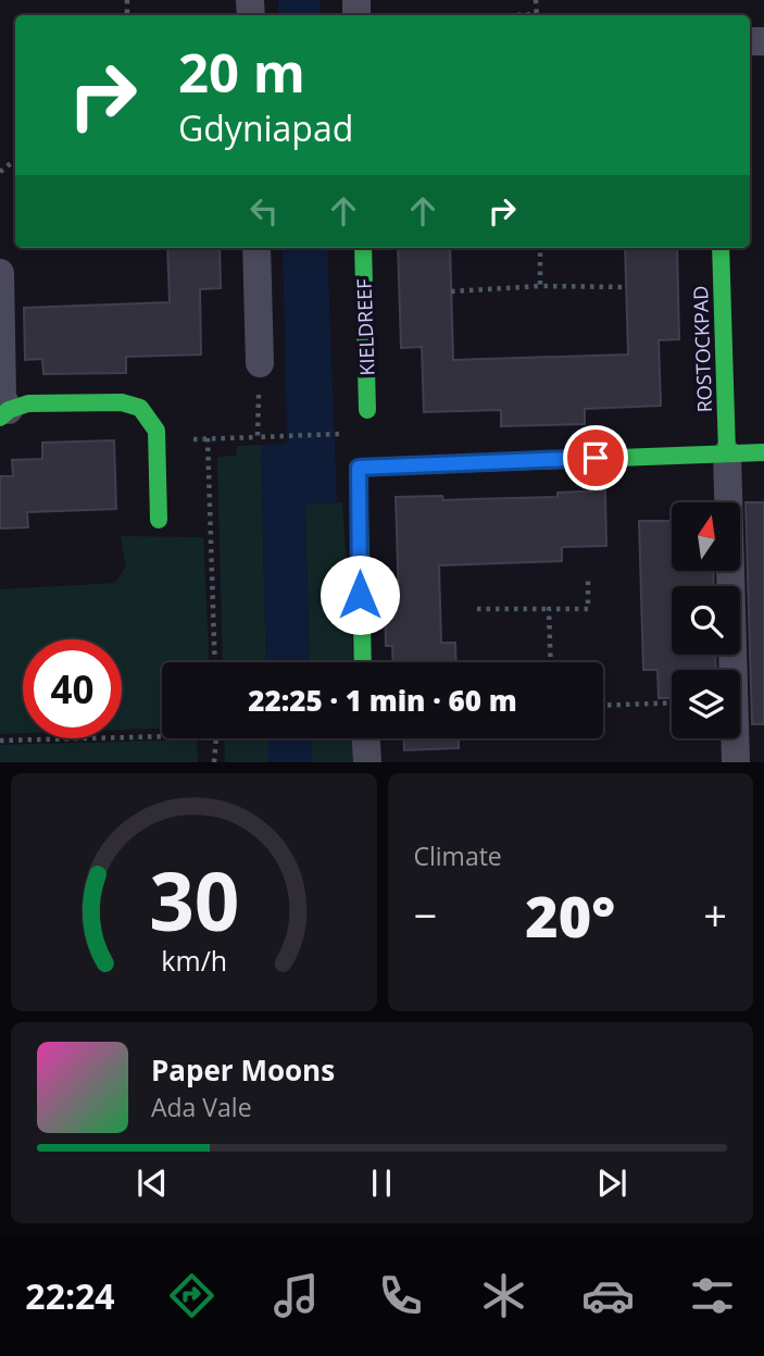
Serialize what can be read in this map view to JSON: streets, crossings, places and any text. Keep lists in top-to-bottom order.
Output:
{
  "streets": {
    "street": ["KIELDREEF", "ROSTOCKPAD"]
  },
  "north": "top",
  "page": {
    "turn": ["20 m", "Gdyniapad"],
    "limit": "40",
    "trip": "22:25 · 1 min · 60 m",
    "tile": "Climate",
    "heat": ["−", "20°", "+"],
    "song": ["Paper Moons", "Ada Vale"],
    "tabs": "22:24",
    "gauge": ["30", "km/h"]
  }
}
